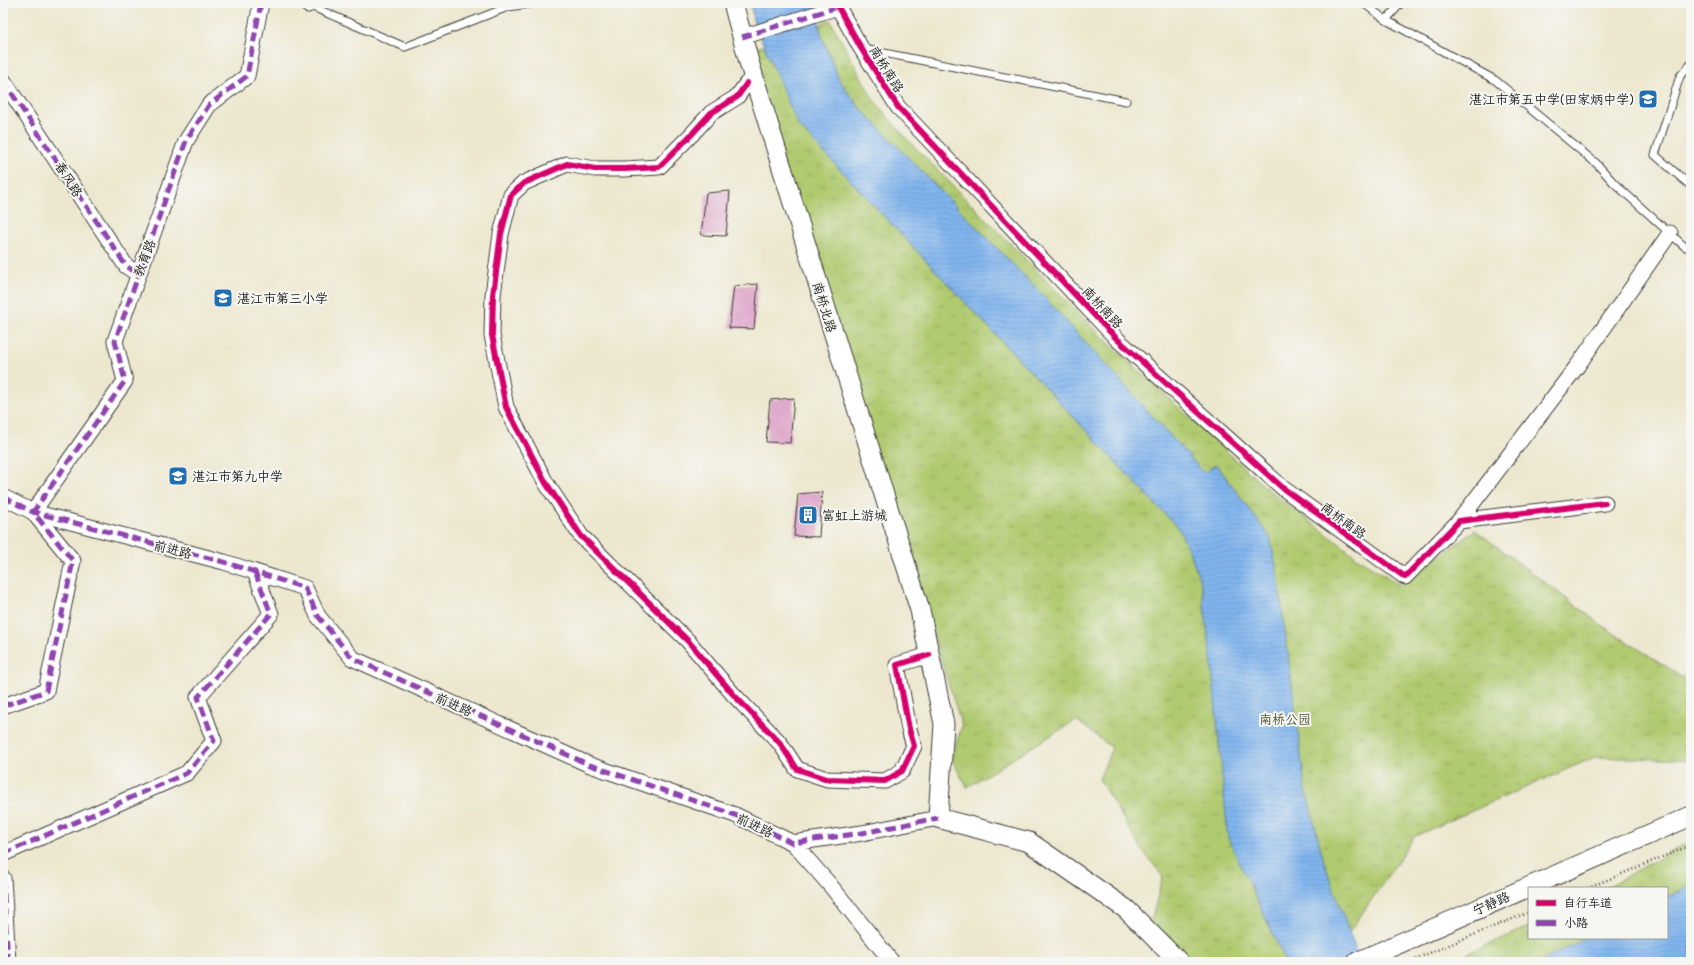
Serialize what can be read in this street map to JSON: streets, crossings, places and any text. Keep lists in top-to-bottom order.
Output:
{
  "streets": {
    "street": [
      "南桥南路",
      "春风路",
      "教育路",
      "南桥北路",
      "前进路",
      "宁静路"
    ]
  },
  "crossings": [
    ["春风路", "教育路"],
    ["教育路", "前进路"]
  ],
  "parks": ["南桥公园"],
  "places": {
    "school or university": ["湛江市第五中学(田家炳中学)", "湛江市第三小学", "湛江市第九中学"],
    "building": ["富虹上游城"]
  },
  "legend": ["自行车道", "小路"]
}
